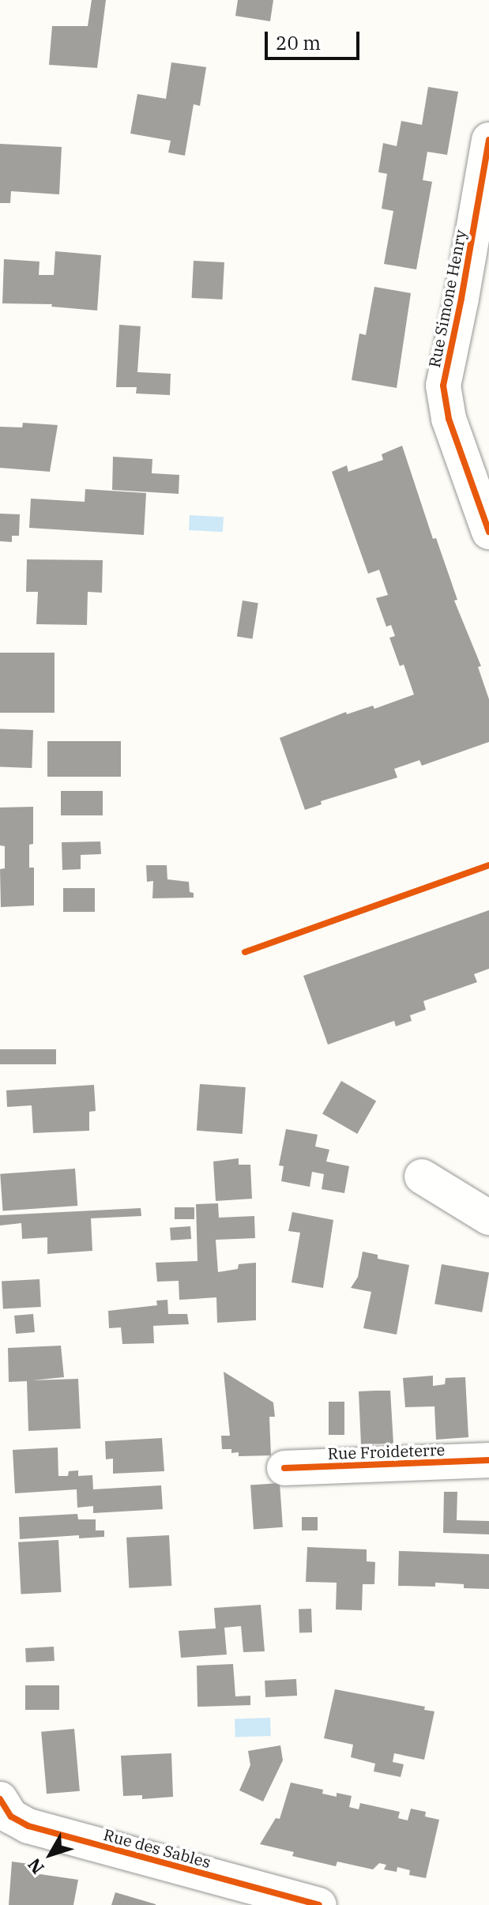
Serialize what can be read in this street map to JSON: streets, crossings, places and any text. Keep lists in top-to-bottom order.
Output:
{
  "streets": {
    "street": ["Rue Simone Henry", "Rue Froideterre", "Rue des Sables"]
  },
  "scale_bar": "20 m",
  "north": "bottom left"
}
